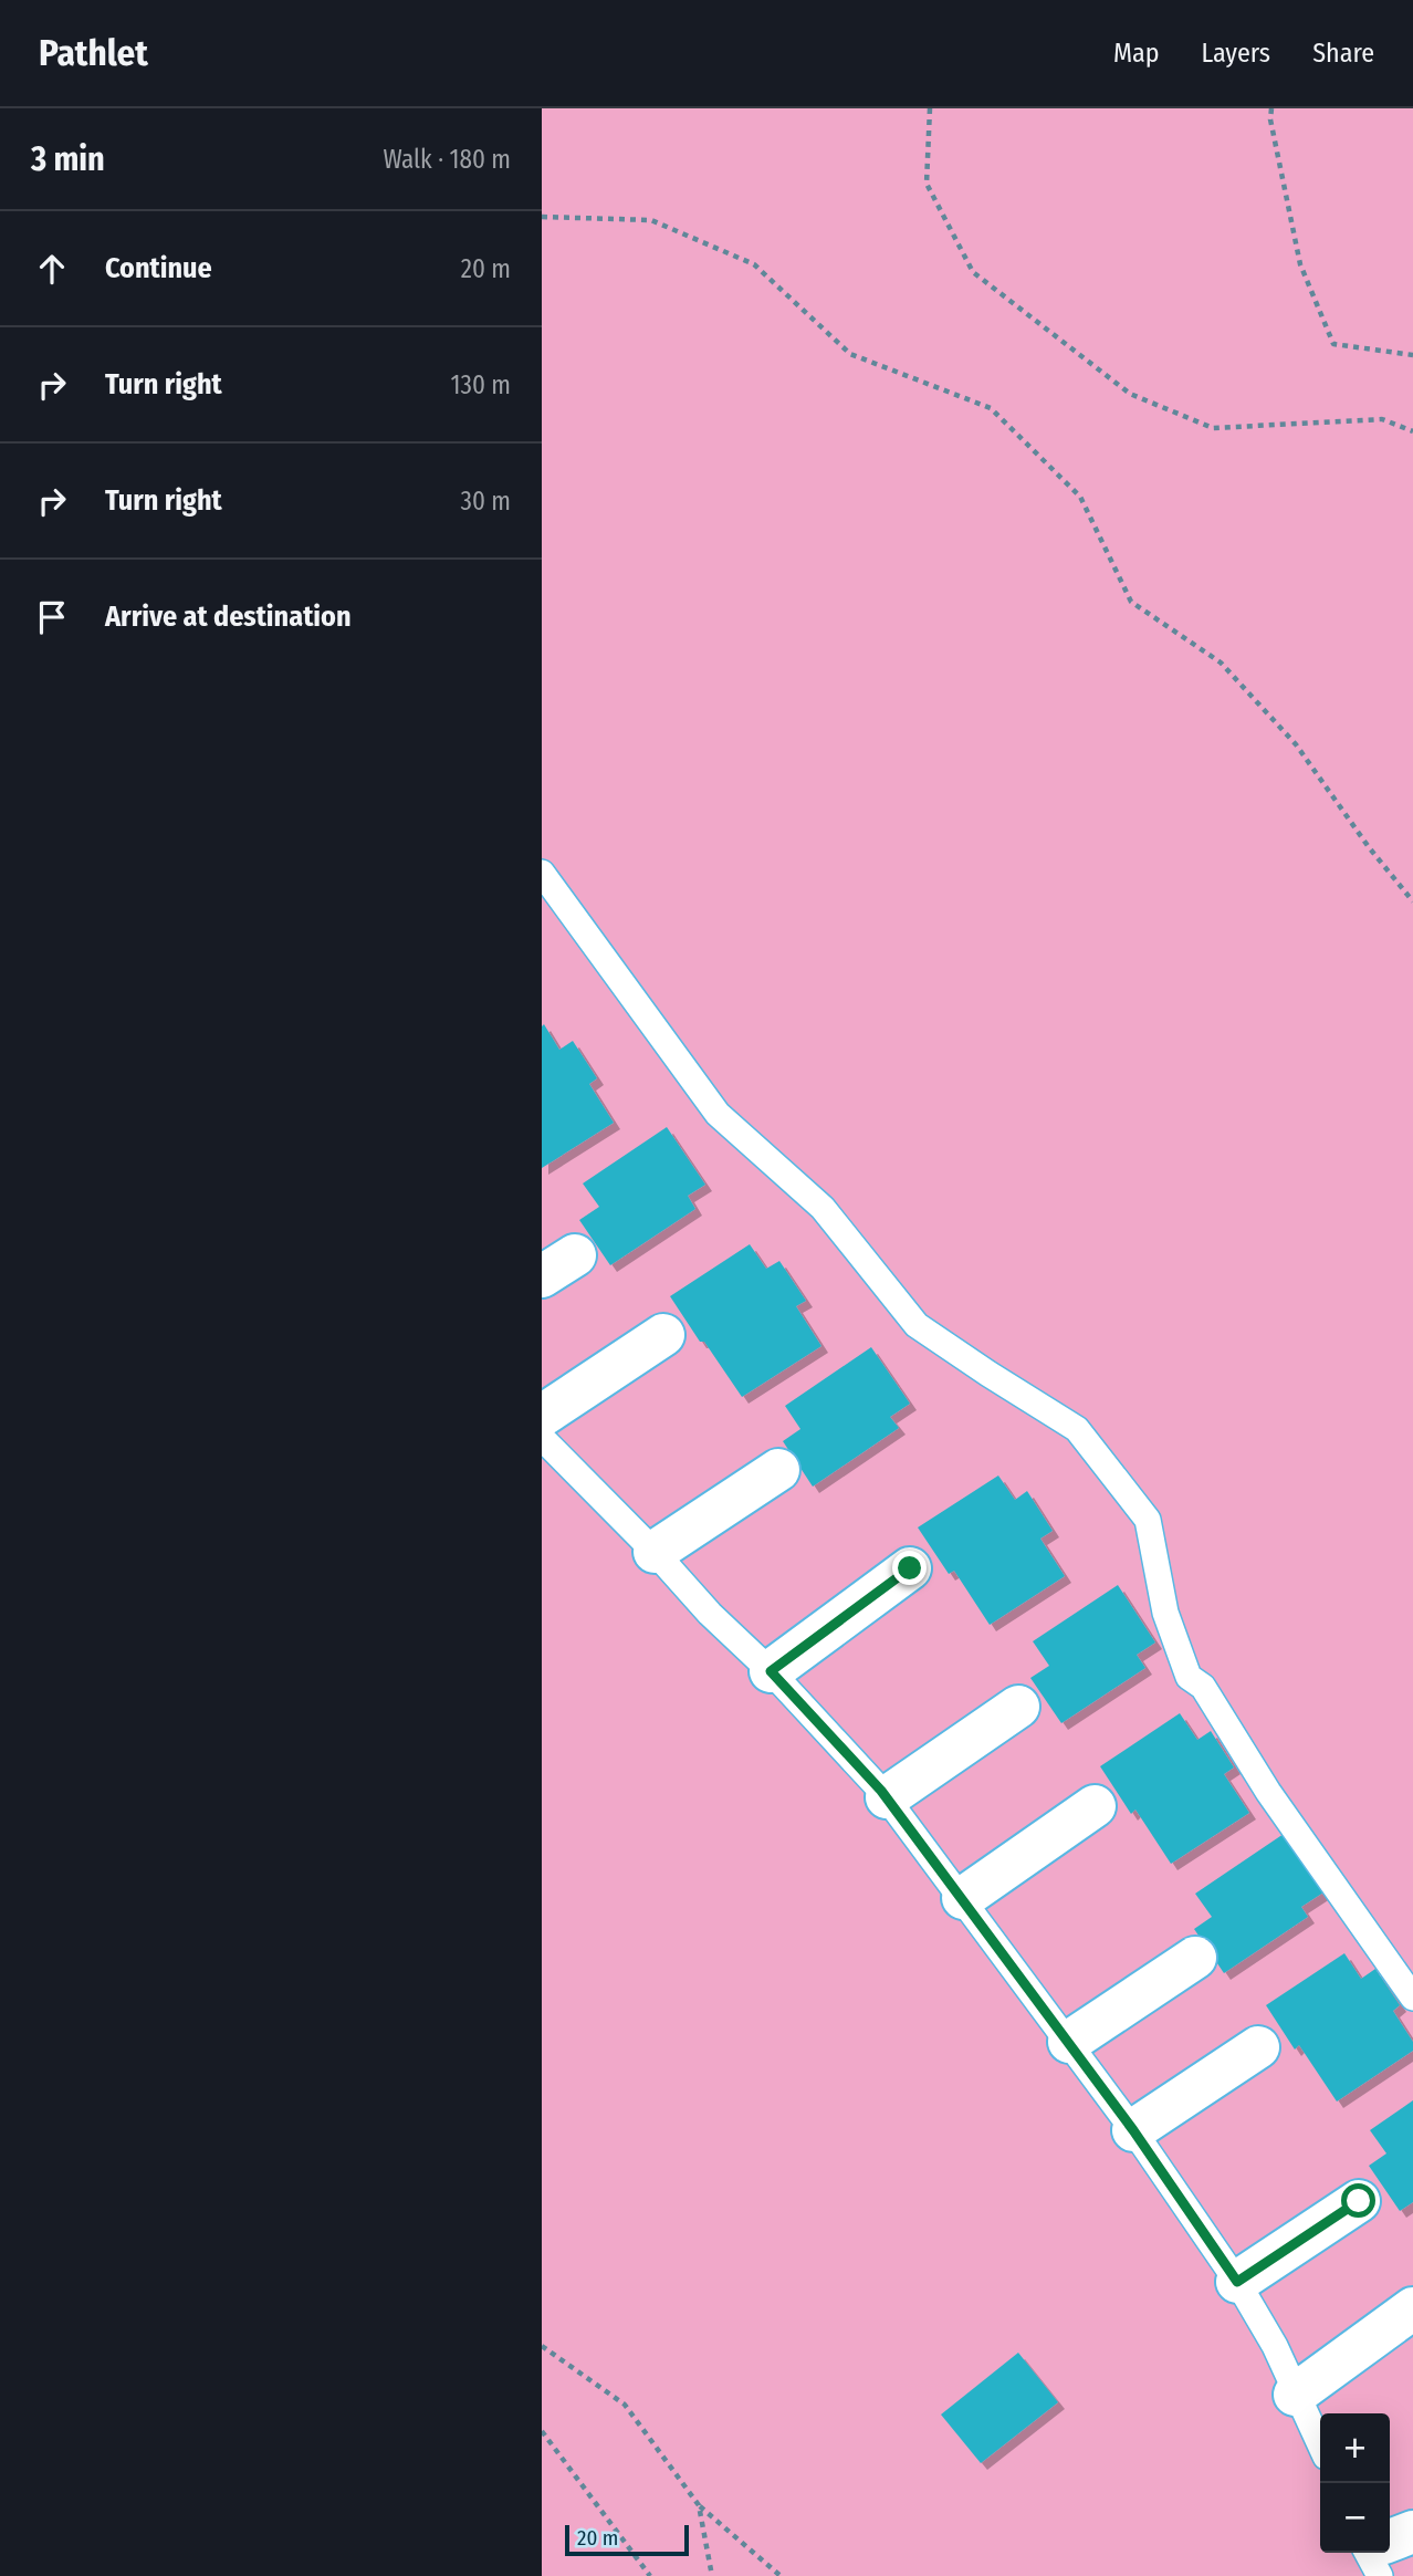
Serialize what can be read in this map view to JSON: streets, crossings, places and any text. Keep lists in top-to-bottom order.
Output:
{
  "scale_bar": "20 m",
  "page": {
    "header": "Pathlet",
    "nav": ["Map", "Layers", "Share"],
    "heading": ["3 min", "Walk · 180 m"],
    "list": [
      ["Continue", "20 m"],
      ["Turn right", "130 m"],
      ["Turn right", "30 m"],
      "Arrive at destination"
    ],
    "map_buttons": ["+", "−"],
    "scale": "20 m"
  }
}
